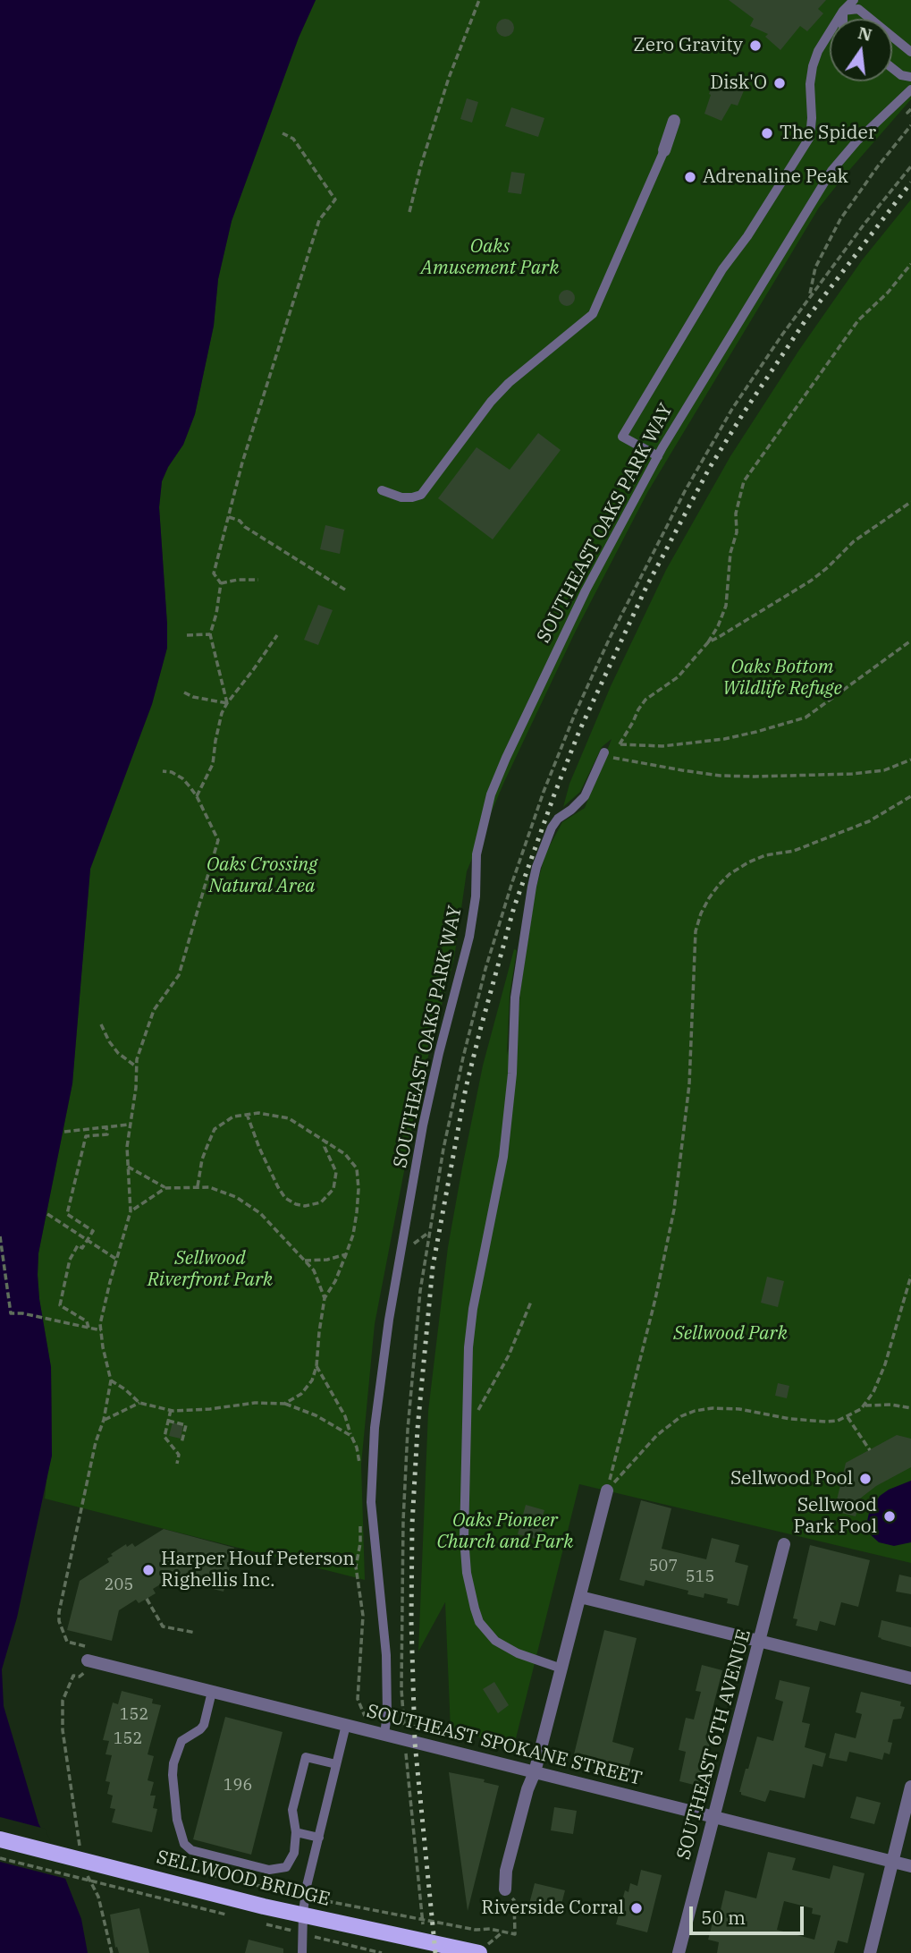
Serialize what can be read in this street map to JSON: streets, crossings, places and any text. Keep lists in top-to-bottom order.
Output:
{
  "streets": {
    "main road": ["SELLWOOD BRIDGE"],
    "street": ["SOUTHEAST 6TH AVENUE", "SOUTHEAST SPOKANE STREET"],
    "lane": ["SOUTHEAST OAKS PARK WAY"]
  },
  "crossings": [
    ["SOUTHEAST OAKS PARK WAY", "SOUTHEAST SPOKANE STREET"],
    ["SOUTHEAST 6TH AVENUE", "SOUTHEAST SPOKANE STREET"]
  ],
  "parks": [
    "Oaks Amusement Park",
    "Oaks Bottom Wildlife Refuge",
    "Oaks Crossing Natural Area",
    "Sellwood Riverfront Park",
    "Sellwood Park",
    "Oaks Pioneer Church and Park"
  ],
  "places": [
    "Zero Gravity",
    "Disk'O",
    "The Spider",
    "Adrenaline Peak",
    "Sellwood Pool",
    "Sellwood Park Pool",
    "Harper Houf Peterson Righellis Inc.",
    "Riverside Corral"
  ],
  "house_numbers": [
    "507",
    "515",
    "205",
    "152",
    "152",
    "196"
  ],
  "scale_bar": "50 m",
  "north": "top"
}
